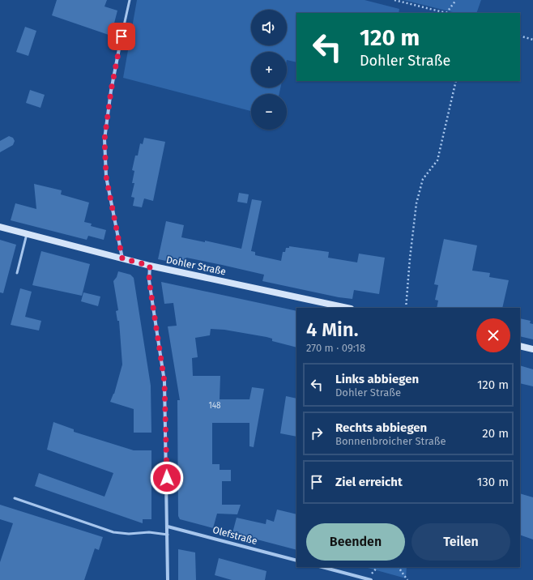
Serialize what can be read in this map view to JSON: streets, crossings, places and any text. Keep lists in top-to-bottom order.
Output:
{
  "streets": {
    "main road": ["Dohler Straße"],
    "street": ["Olefstraße"]
  },
  "house_numbers": ["148"],
  "page": {
    "map_buttons": ["+", "−"],
    "turn": ["120 m", "Dohler Straße"],
    "heading": ["4 Min.", "270 m · 09:18"],
    "list": [
      {
        "name": "Links abbiegen",
        "note": "Dohler Straße",
        "value": "120 m"
      },
      {
        "name": "Rechts abbiegen",
        "note": "Bonnenbroicher Straße",
        "value": "20 m"
      },
      {
        "name": "Ziel erreicht",
        "value": "130 m"
      }
    ],
    "buttons": ["Beenden", "Teilen"]
  }
}
